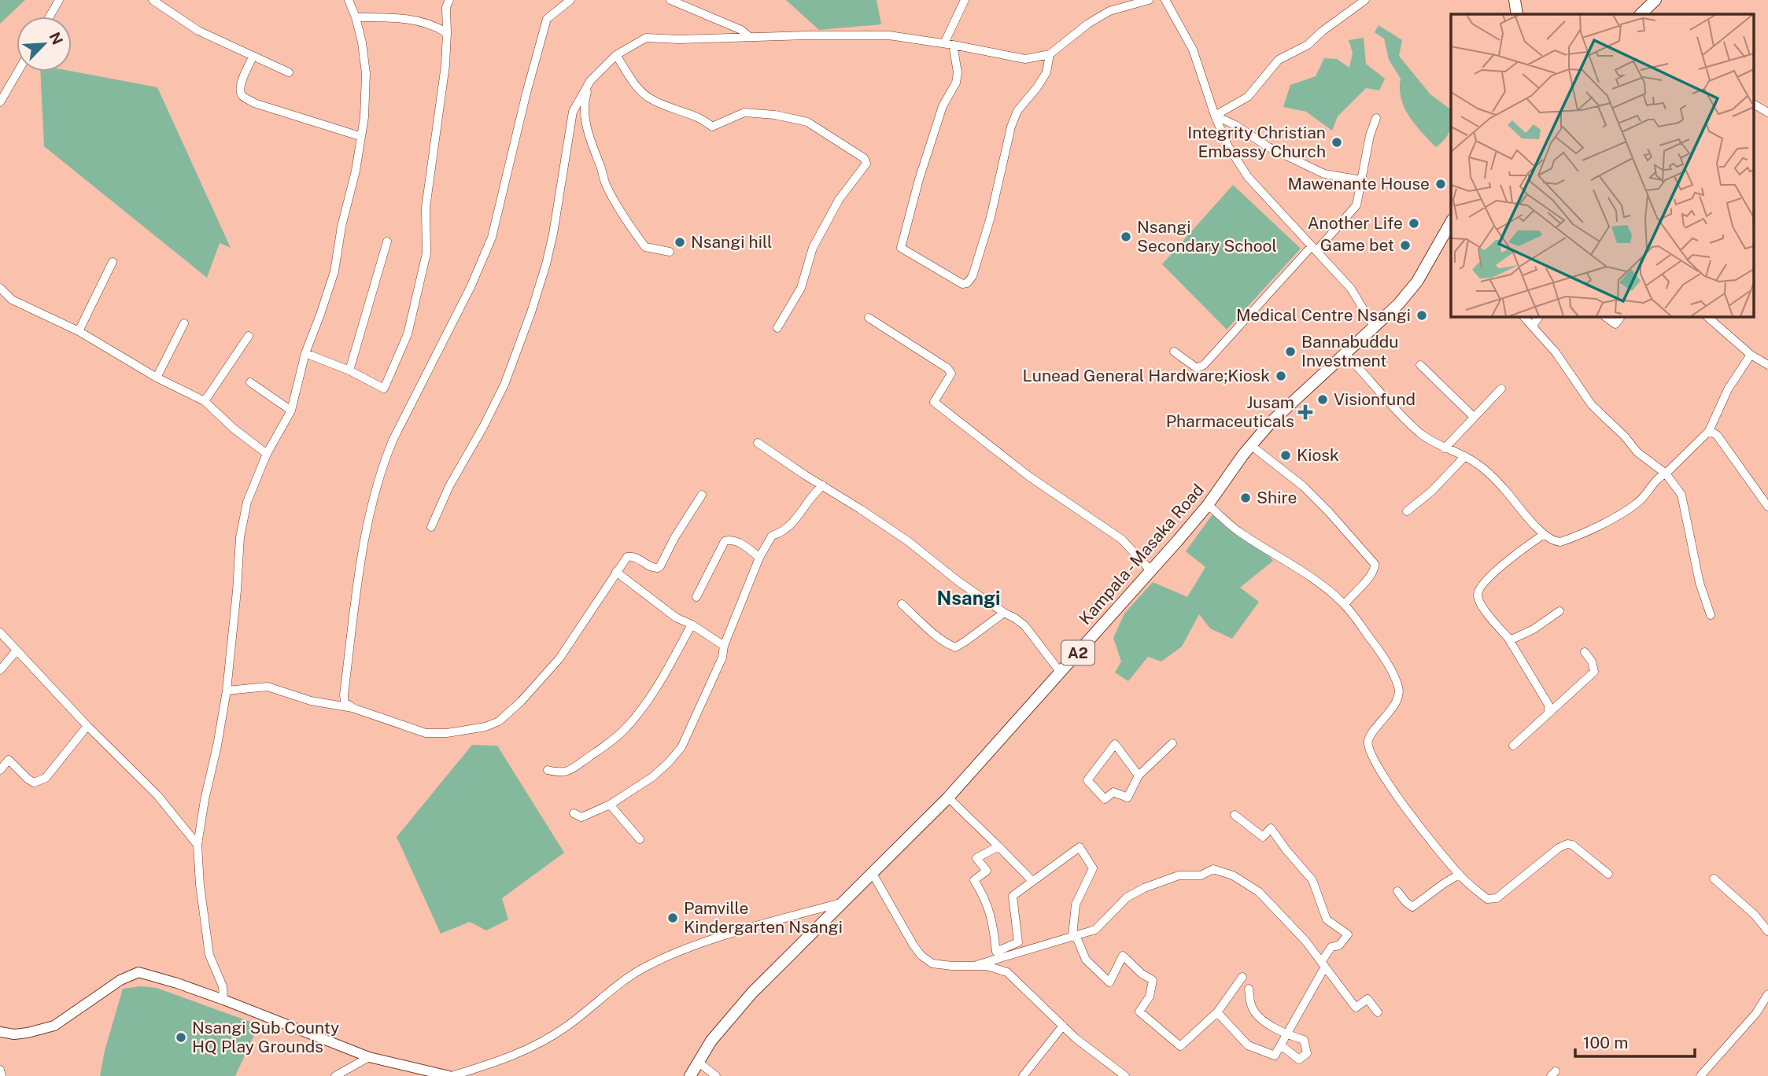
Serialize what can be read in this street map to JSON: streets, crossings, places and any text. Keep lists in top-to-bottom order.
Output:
{
  "streets": {
    "main road": ["Kampala - Masaka Road", "A2"]
  },
  "districts": ["Nsangi"],
  "places": {
    "other": [
      "Integrity Christian Embassy Church",
      "Mawenante House",
      "Another Life",
      "Nsangi Secondary School",
      "Nsangi hill",
      "Game bet",
      "Medical Centre Nsangi",
      "Bannabuddu Investment",
      "Lunead General Hardware;Kiosk",
      "Visionfund",
      "Kiosk",
      "Shire",
      "Pamville Kindergarten Nsangi",
      "Nsangi Sub County HQ Play Grounds"
    ],
    "health": ["Jusam Pharmaceuticals"]
  },
  "scale_bar": "100 m",
  "north": "top right"
}
